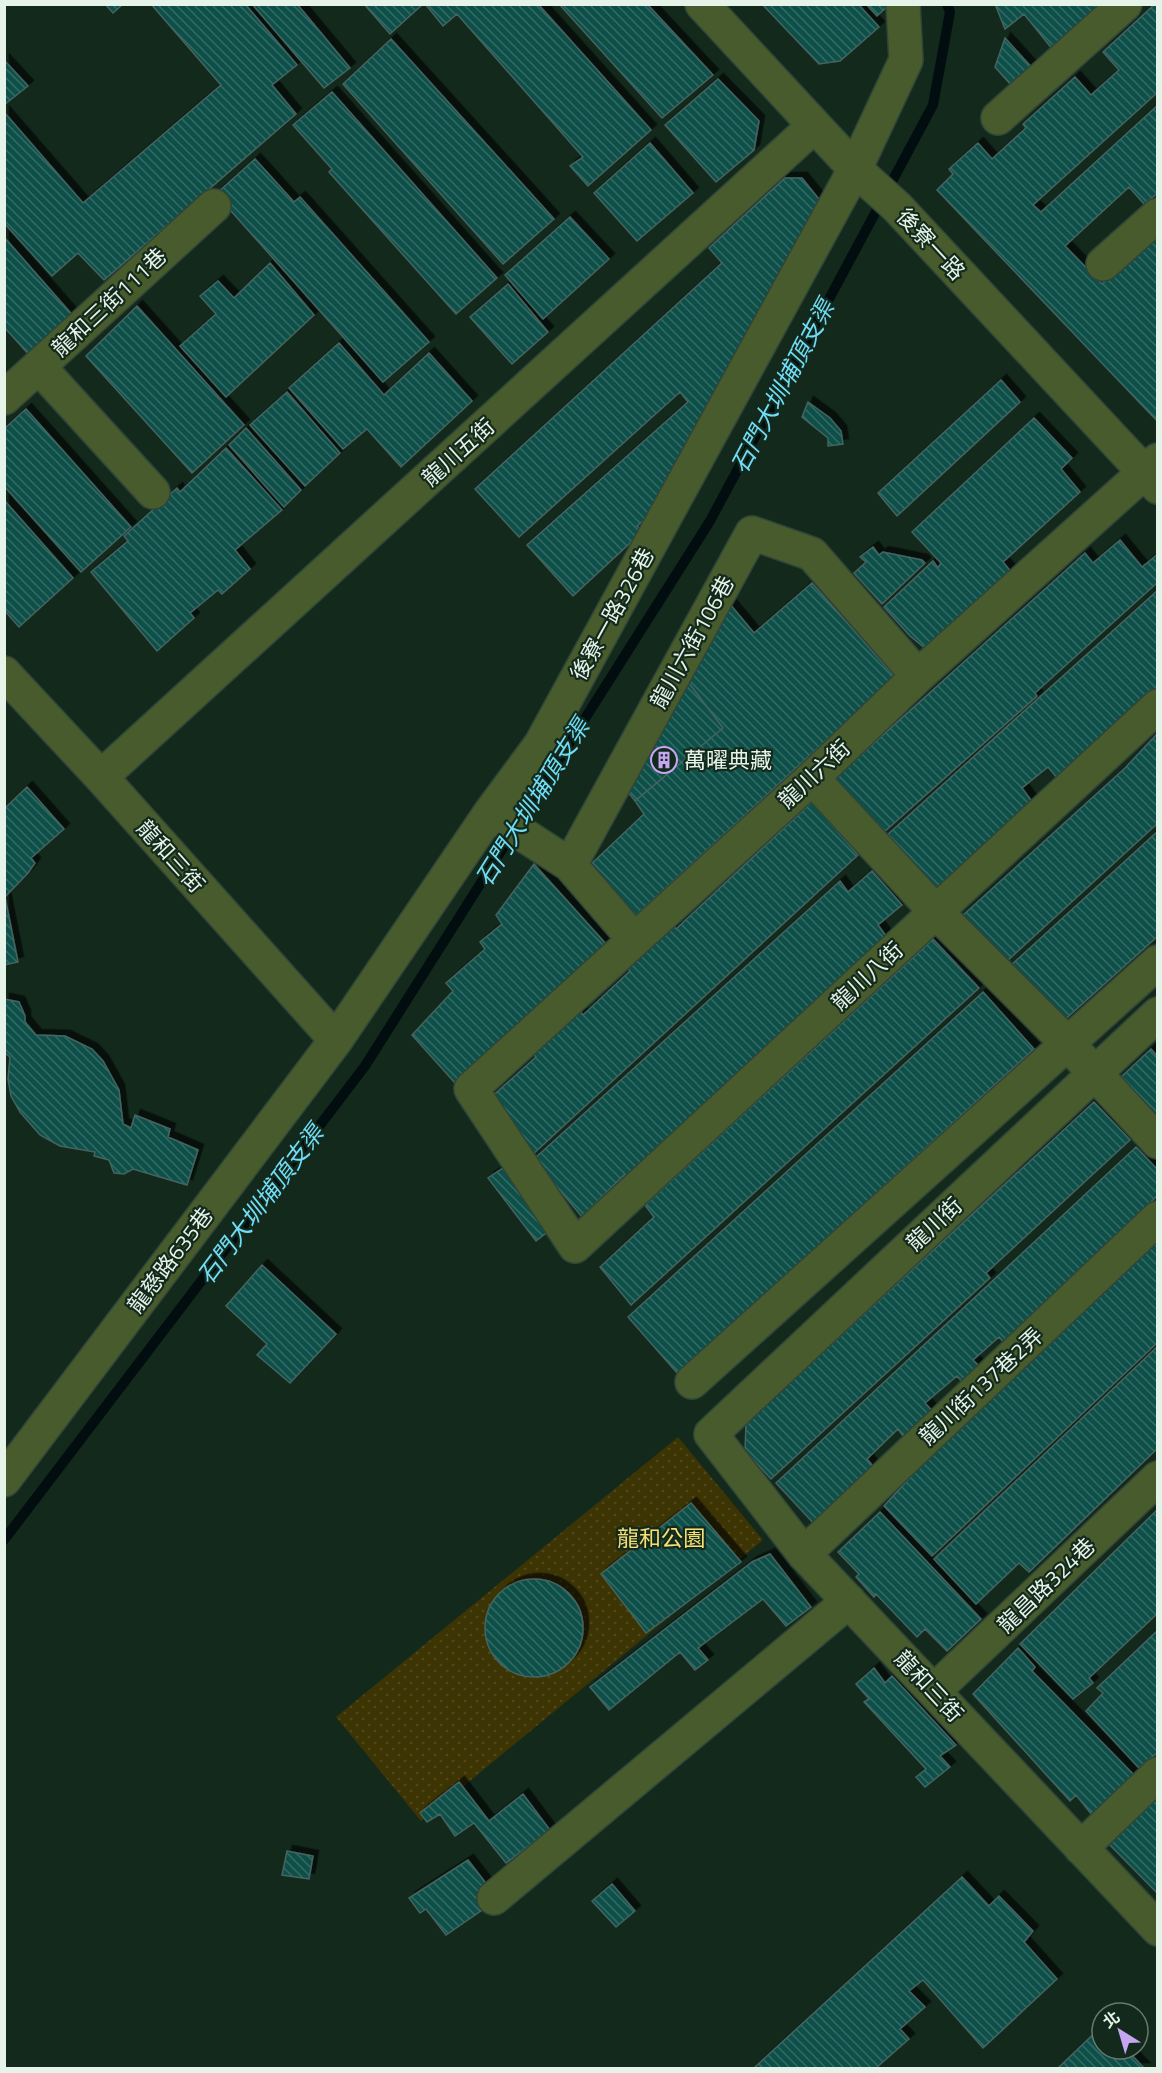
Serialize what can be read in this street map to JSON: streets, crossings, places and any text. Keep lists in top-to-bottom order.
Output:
{
  "streets": {
    "street": [
      "後寮一路",
      "龍和三街111巷",
      "龍川五街",
      "後寮一路326巷",
      "龍川六街106巷",
      "龍川六街",
      "龍和三街",
      "龍川八街",
      "龍川街",
      "龍慈路635巷",
      "龍川街137巷2弄",
      "龍昌路324巷"
    ]
  },
  "crossings": [
    ["後寮一路", "龍川五街"],
    ["後寮一路", "後寮一路326巷"],
    ["後寮一路", "龍川六街"],
    ["龍川五街", "龍和三街"],
    ["後寮一路326巷", "龍和三街"],
    ["後寮一路326巷", "龍慈路635巷"],
    ["龍川六街106巷", "龍川六街"],
    ["龍川六街", "龍川八街"],
    ["龍和三街", "龍川街"],
    ["龍和三街", "龍慈路635巷"],
    ["龍和三街", "龍川街137巷2弄"],
    ["龍和三街", "龍昌路324巷"]
  ],
  "water": ["石門大圳埔頂支渠"],
  "parks": ["龍和公園"],
  "places": {
    "building": ["萬曜典藏"]
  },
  "north": "top left"
}
